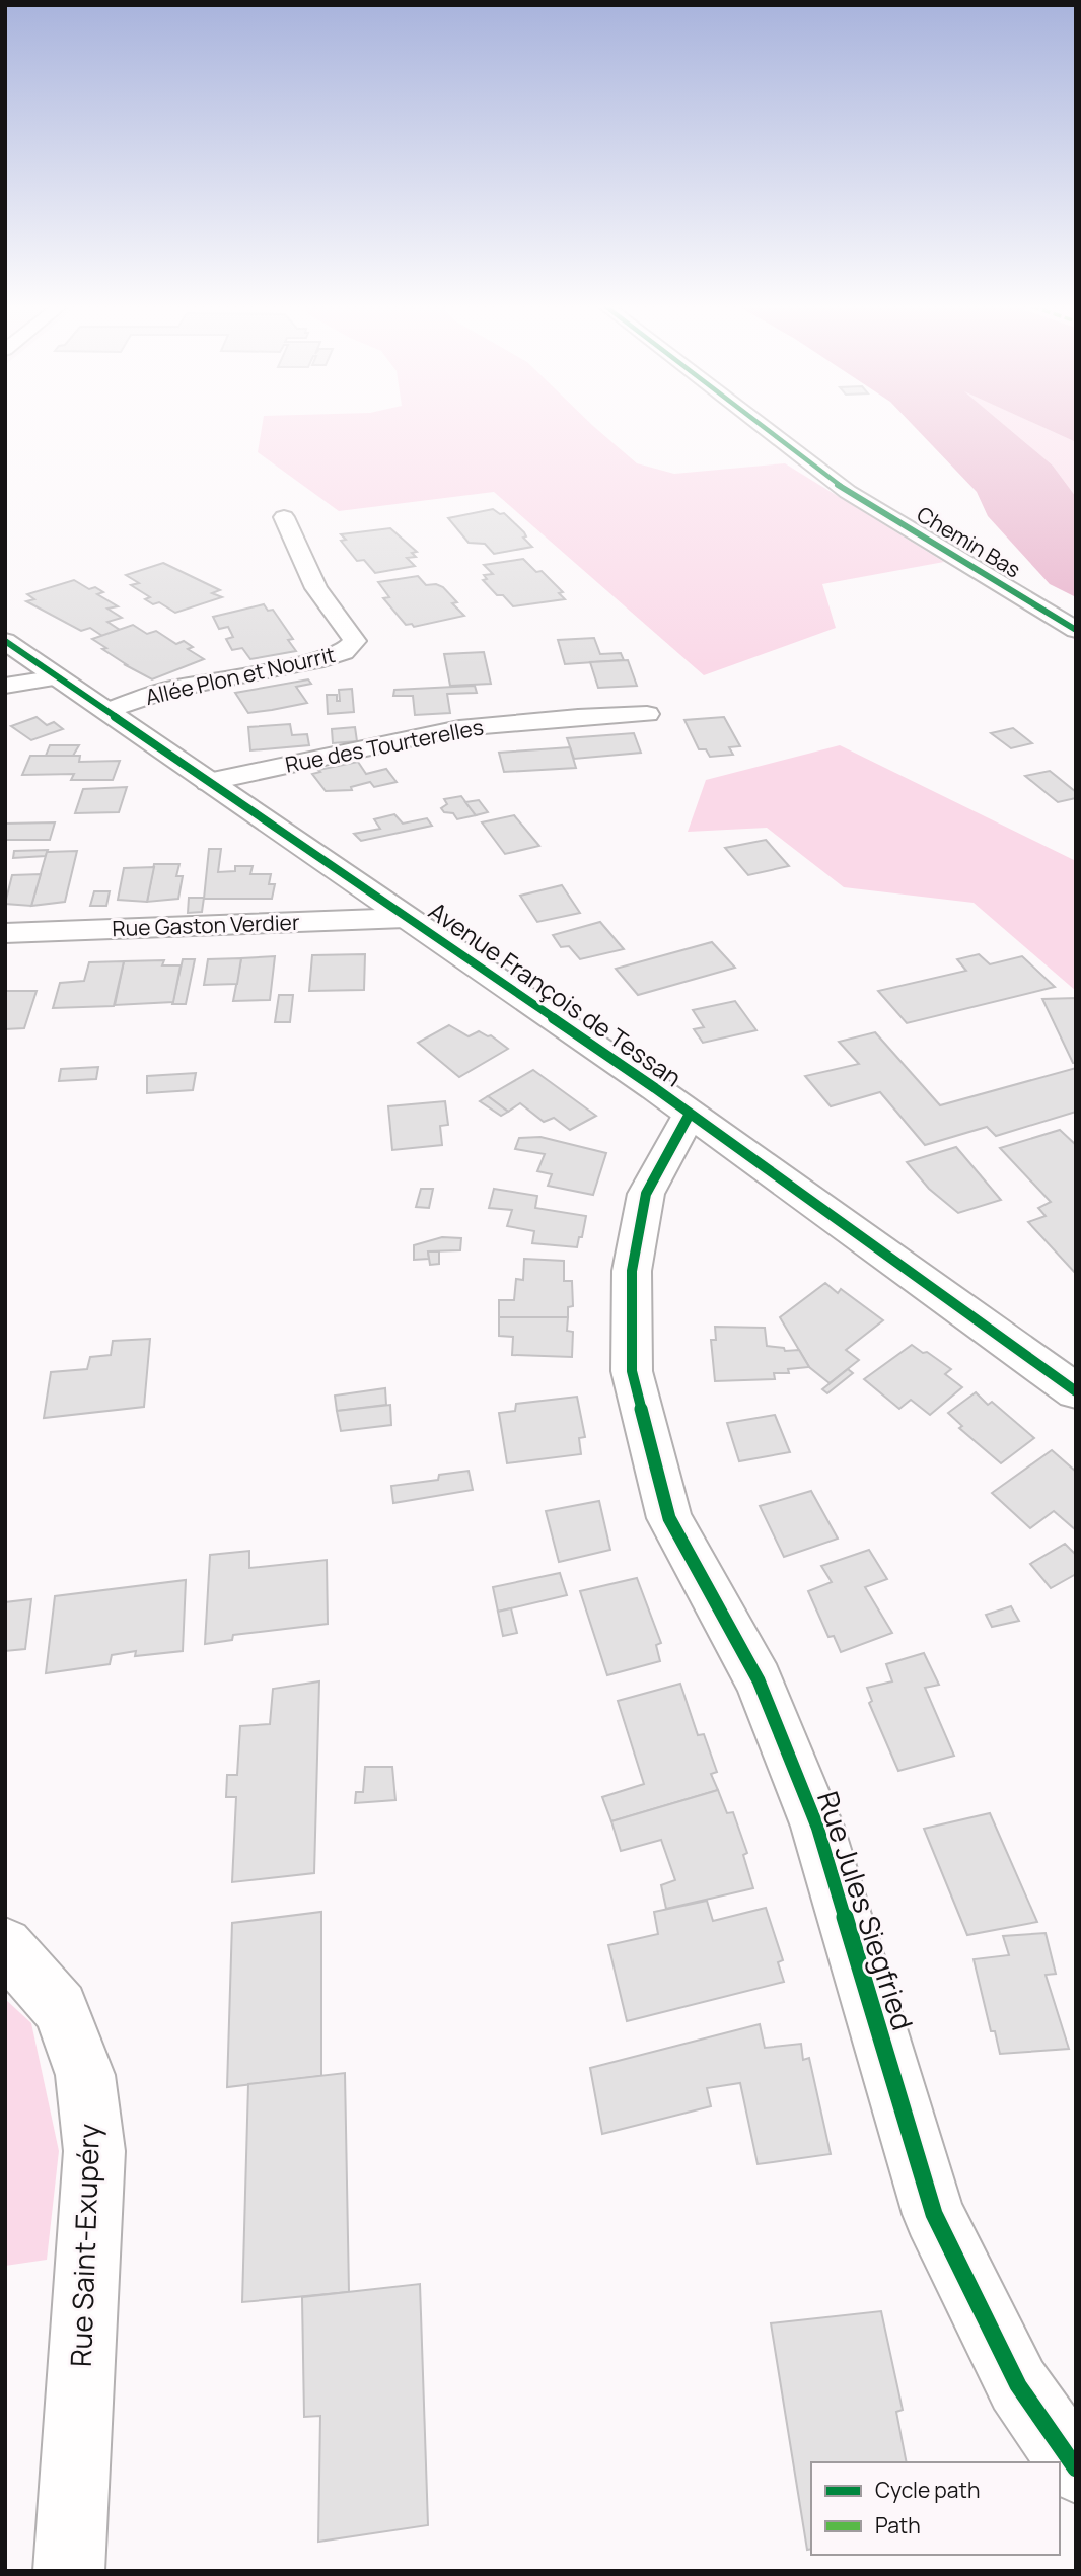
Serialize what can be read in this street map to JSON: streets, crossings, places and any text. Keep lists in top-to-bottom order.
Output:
{
  "streets": {
    "street": [
      "Chemin Bas",
      "Allée Plon et Nourrit",
      "Rue des Tourterelles",
      "Rue Gaston Verdier",
      "Avenue François de Tessan",
      "Rue Jules Siegfried",
      "Rue Saint-Exupéry"
    ]
  },
  "crossings": [
    ["Allée Plon et Nourrit", "Avenue François de Tessan"],
    ["Rue des Tourterelles", "Avenue François de Tessan"],
    ["Rue Gaston Verdier", "Avenue François de Tessan"],
    ["Avenue François de Tessan", "Rue Jules Siegfried"]
  ],
  "legend": ["Cycle path", "Path"]
}
